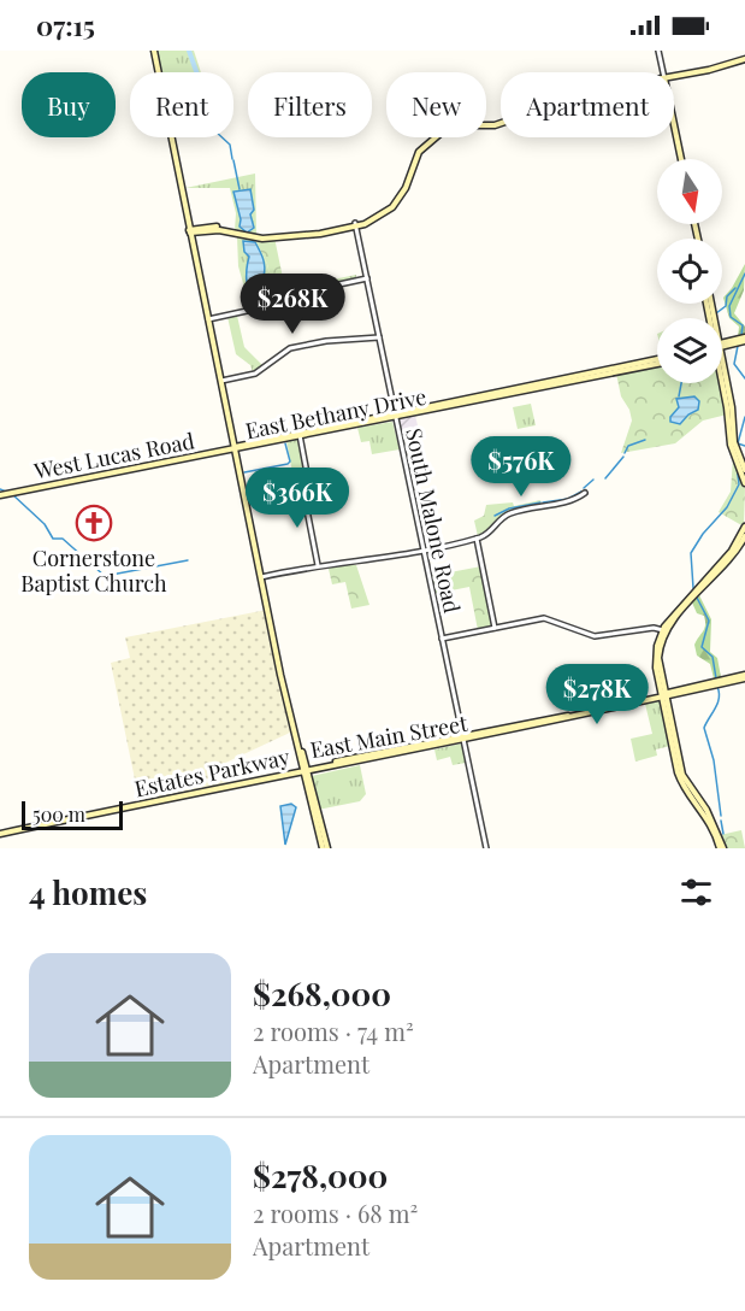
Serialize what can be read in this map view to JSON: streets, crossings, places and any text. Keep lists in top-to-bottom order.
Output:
{
  "streets": {
    "main road": [
      "East Bethany Drive",
      "West Lucas Road",
      "East Main Street",
      "Estates Parkway"
    ],
    "street": ["South Malone Road"]
  },
  "crossings": [
    ["East Bethany Drive", "West Lucas Road"],
    ["East Bethany Drive", "South Malone Road"],
    ["South Malone Road", "East Main Street"],
    ["East Main Street", "Estates Parkway"]
  ],
  "places": {
    "church": ["Cornerstone Baptist Church"]
  },
  "scale_bar": "500 m",
  "north": "bottom",
  "page": {
    "status": "07:15",
    "chip": [
      "Buy",
      "Rent",
      "Filters",
      "New",
      "Apartment"
    ],
    "price": [
      "$268K",
      "$576K",
      "$366K",
      "$278K"
    ],
    "scale": "500 m",
    "heading": "4 homes",
    "list": [
      {
        "name": "$268,000",
        "note": "2 rooms · 74 m² · Apartment"
      },
      {
        "name": "$278,000",
        "note": "2 rooms · 68 m² · Apartment"
      }
    ]
  }
}
